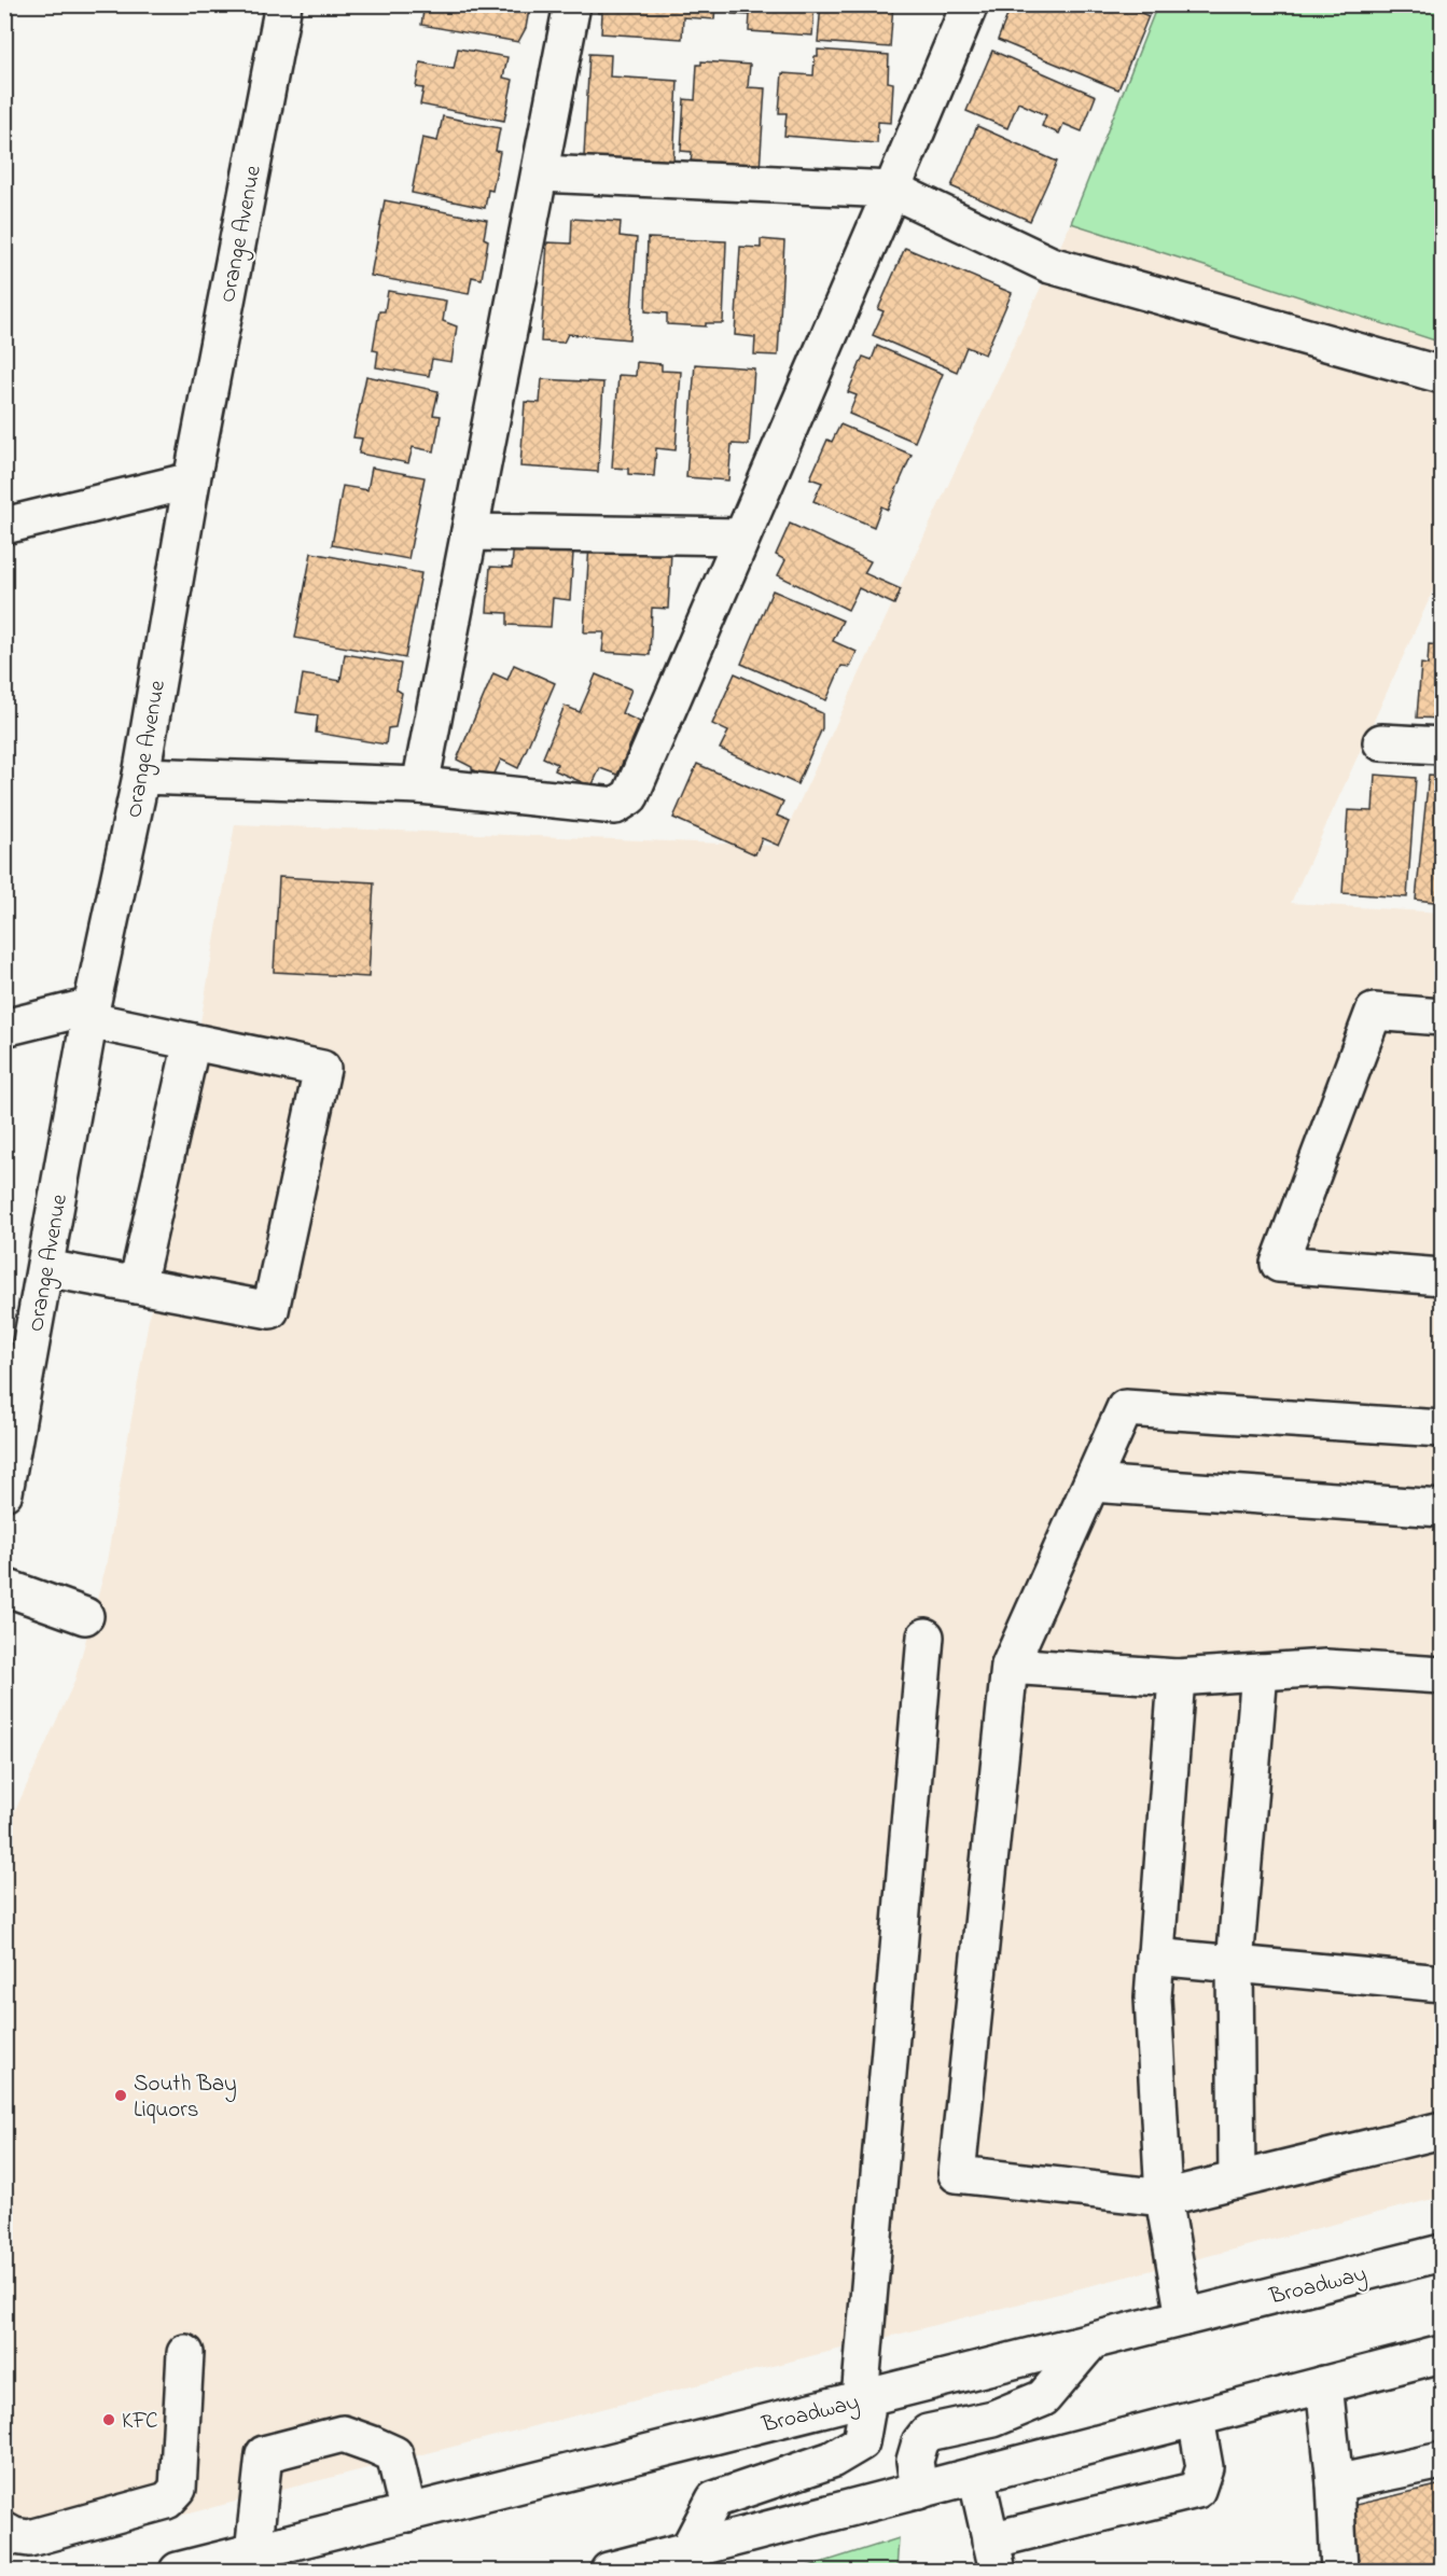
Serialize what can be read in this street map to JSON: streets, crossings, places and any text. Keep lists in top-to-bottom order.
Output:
{
  "streets": {
    "main road": ["Orange Avenue", "Broadway"]
  },
  "places": ["South Bay Liquors", "KFC"]
}
